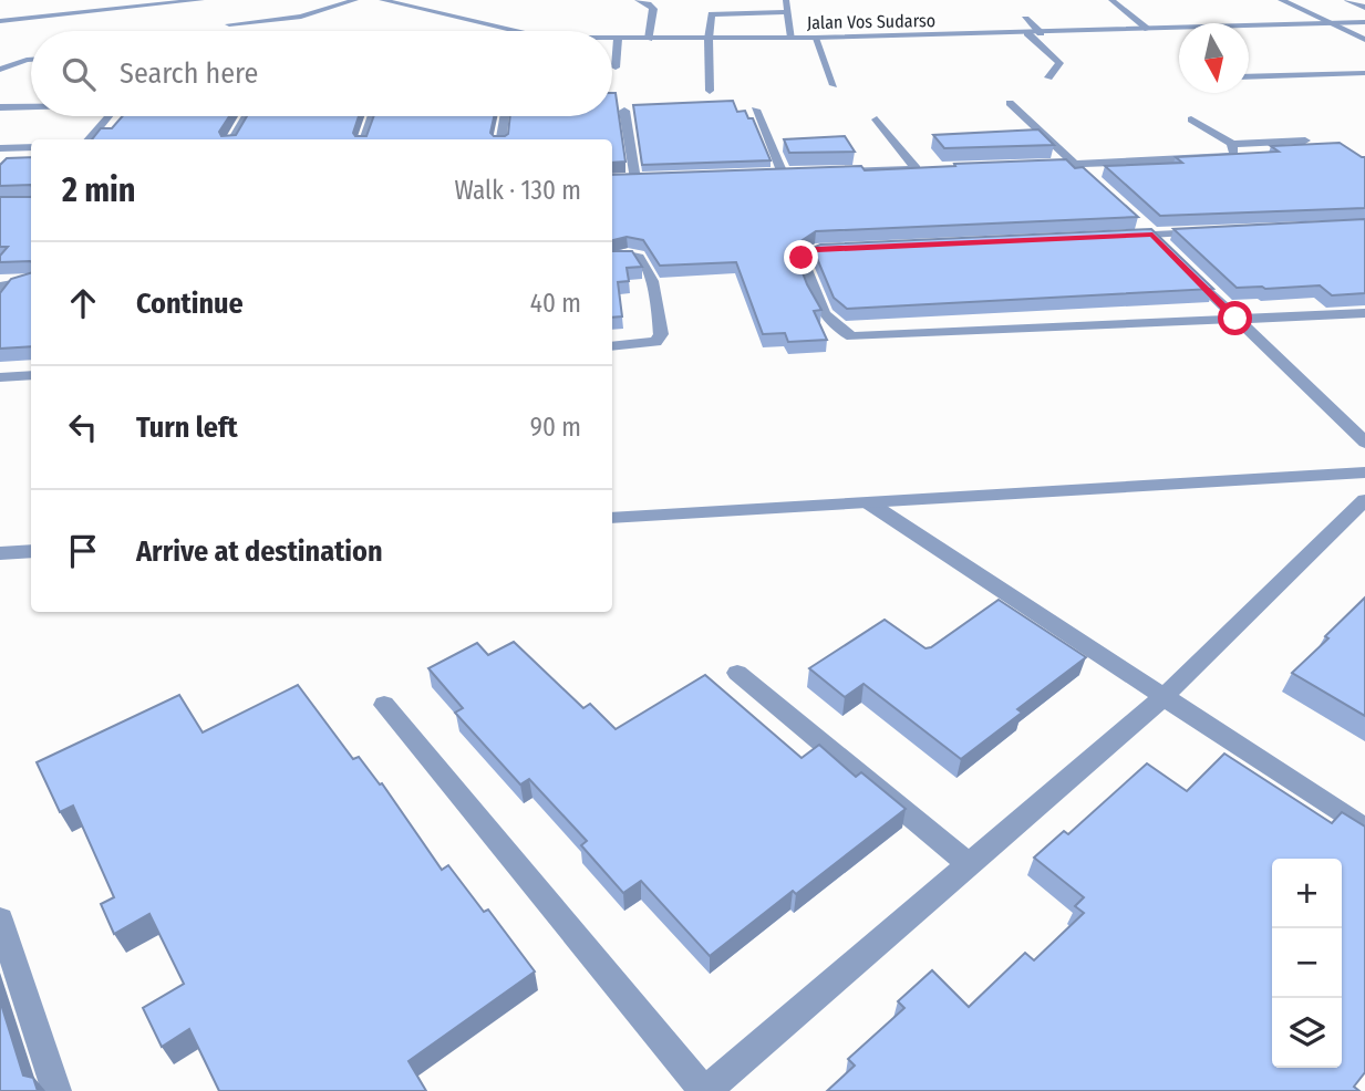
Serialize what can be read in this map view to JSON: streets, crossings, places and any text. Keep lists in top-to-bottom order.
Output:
{
  "streets": {
    "street": ["Jalan Vos Sudarso"]
  },
  "north": "bottom",
  "page": {
    "search": "Search here",
    "heading": ["2 min", "Walk · 130 m"],
    "list": [
      ["Continue", "40 m"],
      ["Turn left", "90 m"],
      "Arrive at destination"
    ],
    "map_buttons": ["+", "−"]
  }
}
